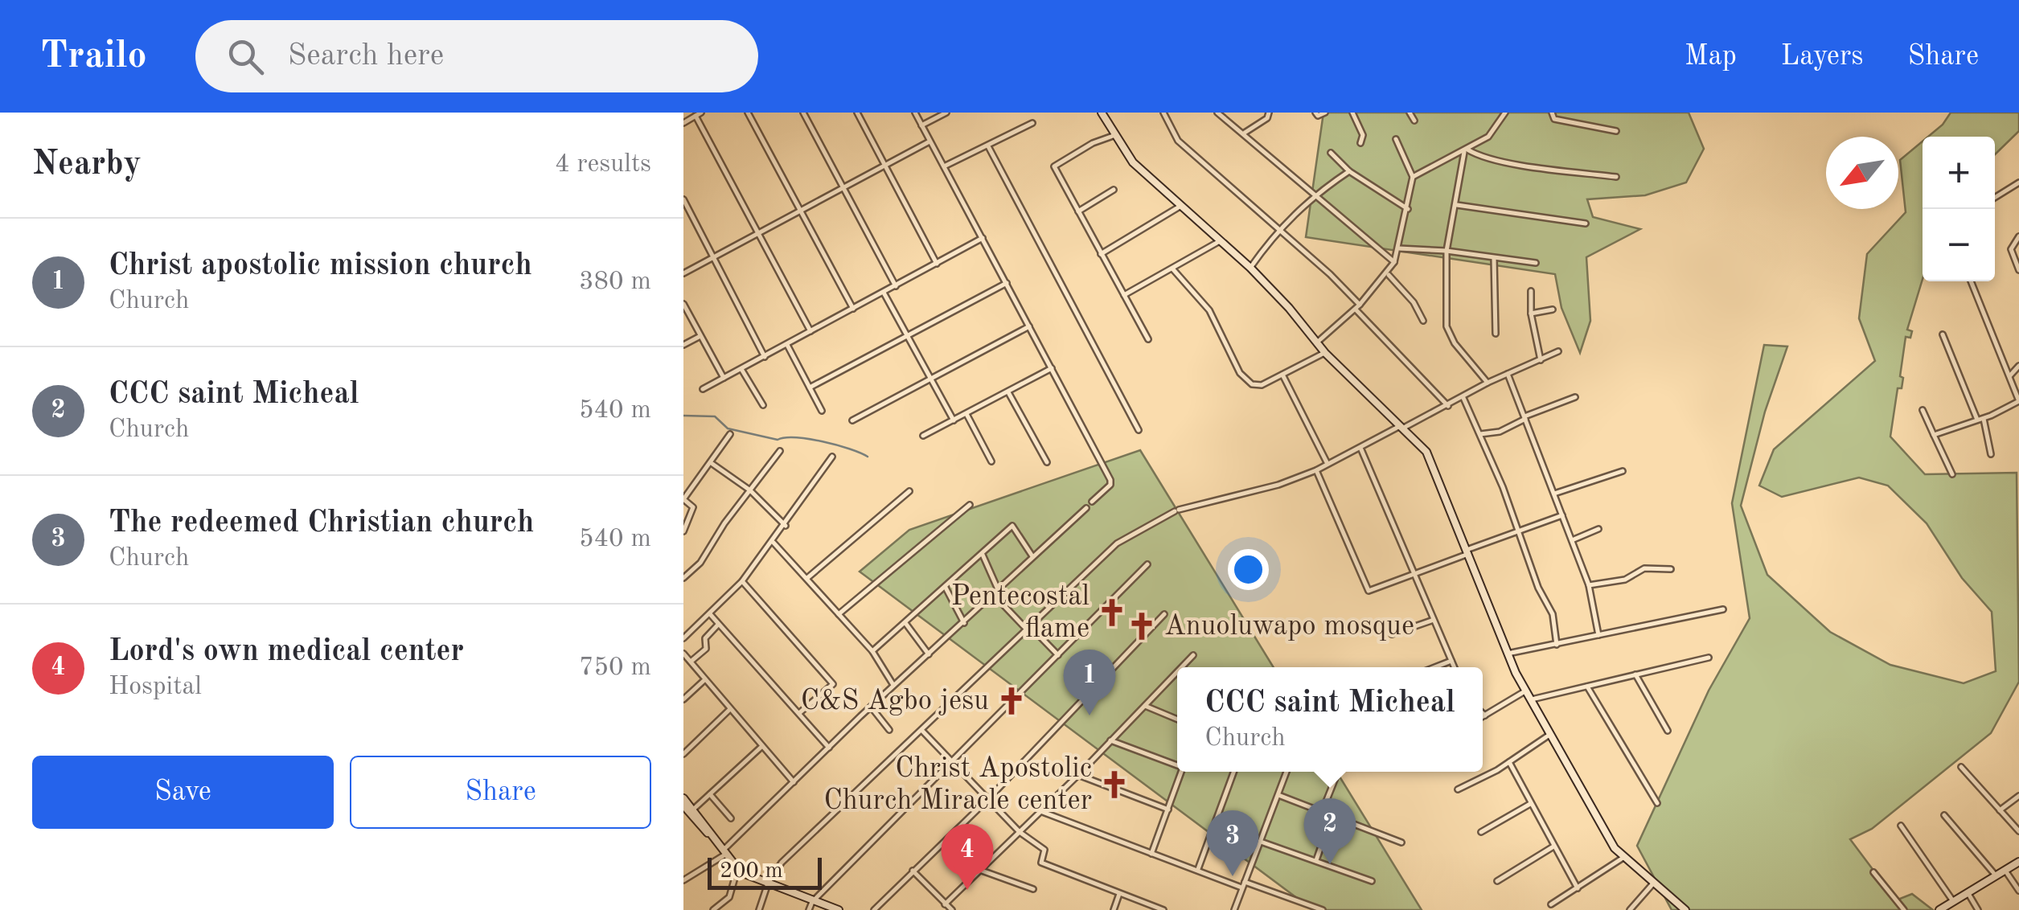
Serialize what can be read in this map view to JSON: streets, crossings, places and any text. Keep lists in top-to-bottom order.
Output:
{
  "places": {
    "church": [
      "Pentecostal flame",
      "Anuoluwapo mosque",
      "C&S Agbo jesu",
      "Christ Apostolic Church Miracle center"
    ]
  },
  "scale_bar": "200 m",
  "north": "bottom left",
  "page": {
    "header": "Trailo",
    "search": "Search here",
    "nav": ["Map", "Layers", "Share"],
    "heading": ["Nearby", "4 results"],
    "map_buttons": ["+", "−"],
    "list": [
      {
        "mark": "1",
        "name": "Christ apostolic mission church",
        "note": "Church",
        "value": "380 m"
      },
      {
        "mark": "2",
        "name": "CCC saint Micheal",
        "note": "Church",
        "value": "540 m"
      },
      {
        "mark": "3",
        "name": "The redeemed Christian church",
        "note": "Church",
        "value": "540 m"
      },
      {
        "mark": "4",
        "name": "Lord's own medical center",
        "note": "Hospital",
        "value": "750 m"
      }
    ],
    "pins": [
      "1",
      "2",
      "3",
      "4"
    ],
    "popup": ["CCC saint Micheal", "Church"],
    "buttons": ["Save", "Share"],
    "scale": "200 m"
  }
}
